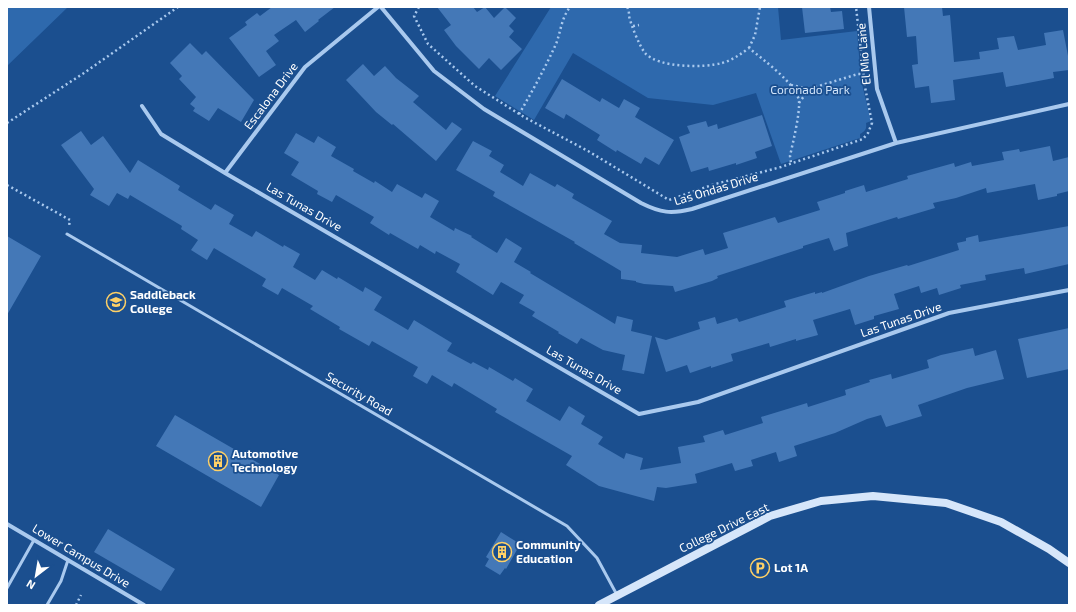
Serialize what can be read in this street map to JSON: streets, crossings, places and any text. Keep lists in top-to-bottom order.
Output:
{
  "streets": {
    "street": [
      "El Mio Lane",
      "Escalona Drive",
      "Las Ondas Drive",
      "Las Tunas Drive",
      "College Drive East",
      "Lower Campus Drive"
    ],
    "lane": ["Security Road"]
  },
  "crossings": [
    ["El Mio Lane", "Las Ondas Drive"],
    ["Escalona Drive", "Las Ondas Drive"],
    ["Escalona Drive", "Las Tunas Drive"],
    ["Security Road", "College Drive East"]
  ],
  "parks": ["Coronado Park"],
  "places": {
    "school or university": ["Saddleback College"],
    "building": ["Automotive Technology", "Community Education"],
    "parking": ["Lot 1A"]
  },
  "north": "bottom left"
}
